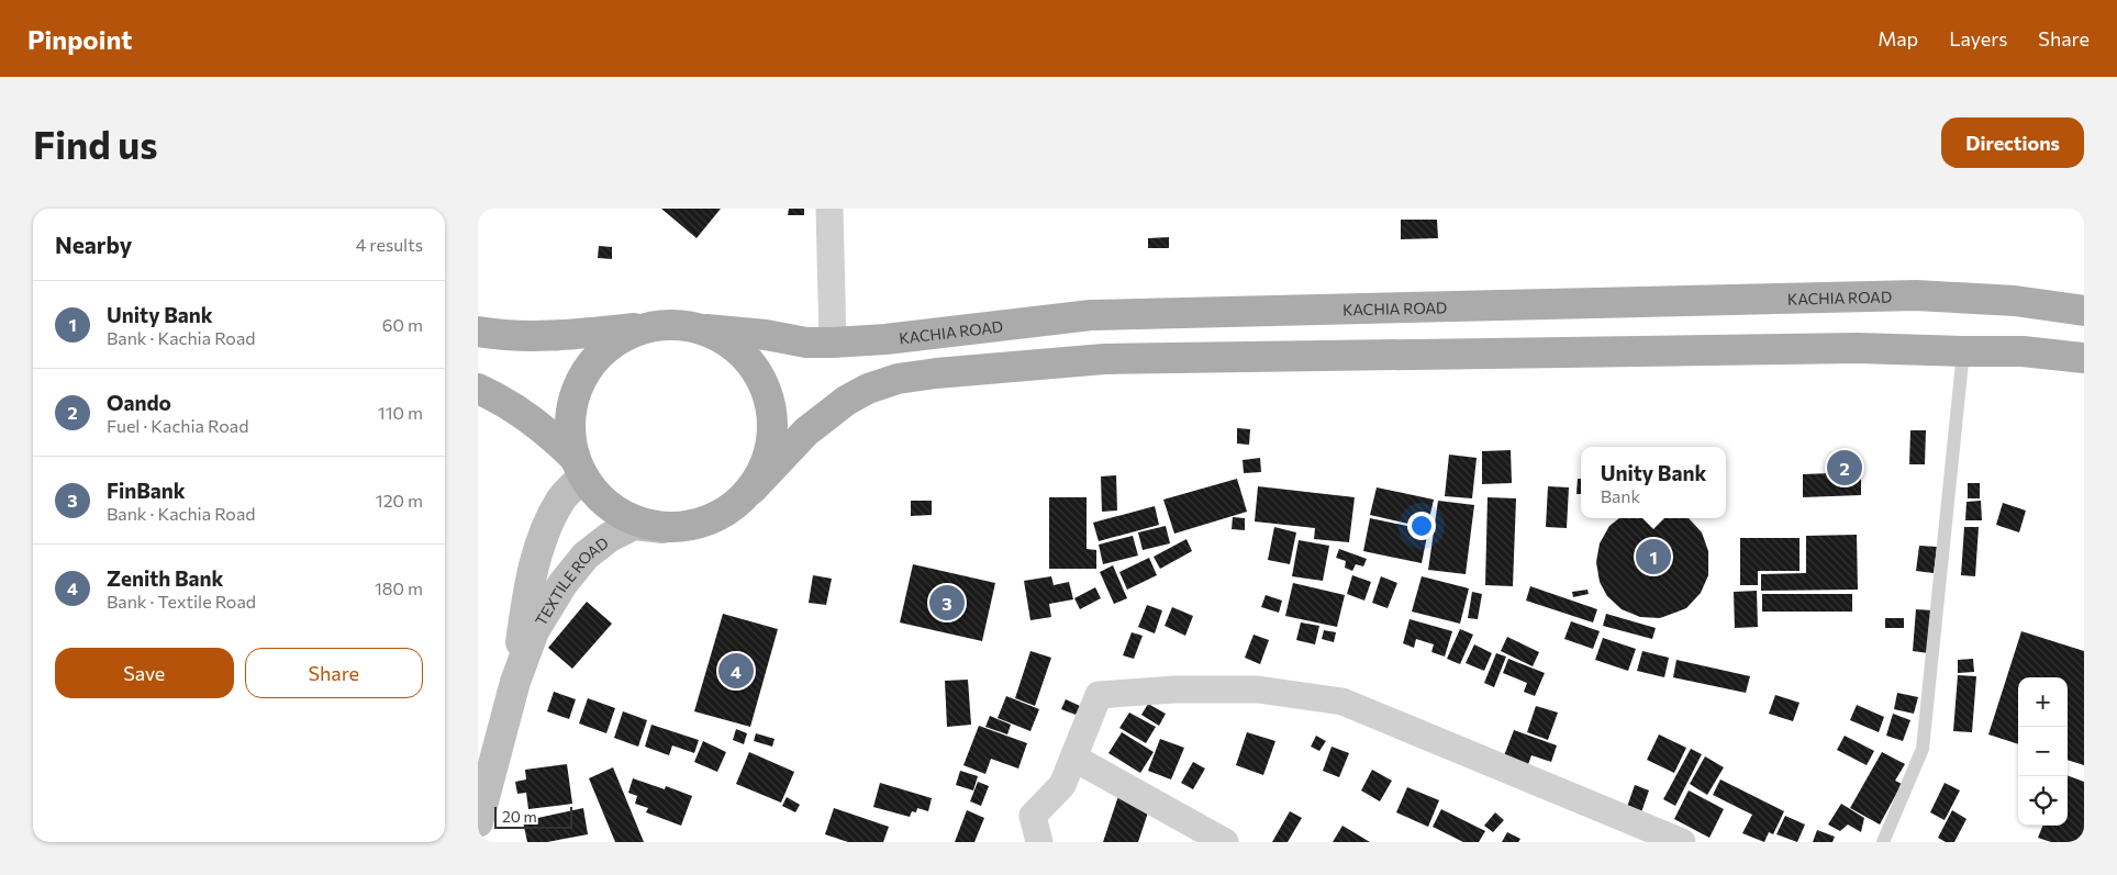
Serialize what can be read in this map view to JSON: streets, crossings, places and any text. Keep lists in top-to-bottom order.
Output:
{
  "streets": {
    "main road": ["KACHIA ROAD"],
    "street": ["TEXTILE ROAD"]
  },
  "scale_bar": "20 m",
  "page": {
    "header": "Pinpoint",
    "nav": ["Map", "Layers", "Share"],
    "buttons": [
      "Directions",
      ["Save", "Share"]
    ],
    "title": "Find us",
    "heading": ["Nearby", "4 results"],
    "list": [
      {
        "mark": "1",
        "name": "Unity Bank",
        "note": "Bank · Kachia Road",
        "value": "60 m"
      },
      {
        "mark": "2",
        "name": "Oando",
        "note": "Fuel · Kachia Road",
        "value": "110 m"
      },
      {
        "mark": "3",
        "name": "FinBank",
        "note": "Bank · Kachia Road",
        "value": "120 m"
      },
      {
        "mark": "4",
        "name": "Zenith Bank",
        "note": "Bank · Textile Road",
        "value": "180 m"
      }
    ],
    "popup": ["Unity Bank", "Bank"],
    "pins": [
      "2",
      "1",
      "3",
      "4"
    ],
    "map_buttons": ["+", "−"],
    "scale": "20 m"
  }
}
